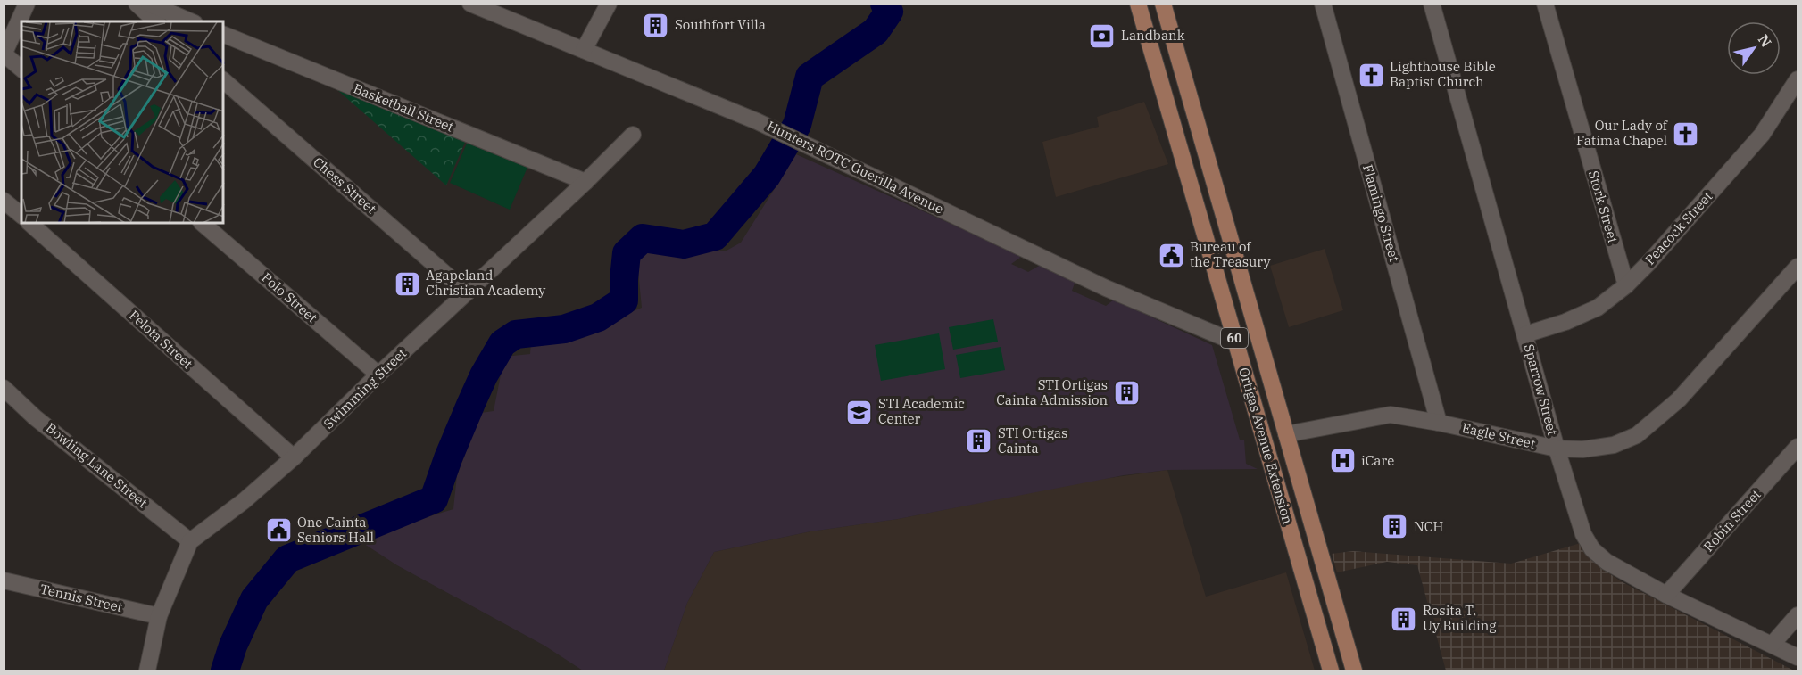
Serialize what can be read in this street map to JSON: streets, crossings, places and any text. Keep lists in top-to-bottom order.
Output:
{
  "streets": {
    "main road": ["60", "Ortigas Avenue Extension"],
    "street": [
      "Basketball Street",
      "Hunters ROTC Guerilla Avenue",
      "Chess Street",
      "Stork Street",
      "Flamingo Street",
      "Peacock Street",
      "Polo Street",
      "Pelota Street",
      "Swimming Street",
      "Sparrow Street",
      "Eagle Street",
      "Bowling Lane Street",
      "Robin Street",
      "Tennis Street"
    ]
  },
  "crossings": [
    ["Basketball Street", "Swimming Street"],
    ["Hunters ROTC Guerilla Avenue", "Ortigas Avenue Extension"],
    ["Chess Street", "Swimming Street"],
    ["Stork Street", "Peacock Street"],
    ["Flamingo Street", "Eagle Street"],
    ["Peacock Street", "Sparrow Street"],
    ["Polo Street", "Swimming Street"],
    ["Pelota Street", "Swimming Street"],
    ["Swimming Street", "Bowling Lane Street"],
    ["Sparrow Street", "Eagle Street"],
    ["Sparrow Street", "Robin Street"],
    ["Eagle Street", "Ortigas Avenue Extension"]
  ],
  "places": {
    "building": [
      "Southfort Villa",
      "Agapeland Christian Academy",
      "STI Ortigas Cainta Admission",
      "STI Ortigas Cainta",
      "NCH",
      "Rosita T. Uy Building"
    ],
    "bank": ["Landbank"],
    "church": ["Lighthouse Bible Baptist Church", "Our Lady of Fatima Chapel"],
    "public building": ["Bureau of the Treasury", "One Cainta Seniors Hall"],
    "school or university": ["STI Academic Center"],
    "hospital": ["iCare"]
  },
  "north": "top right"
}
